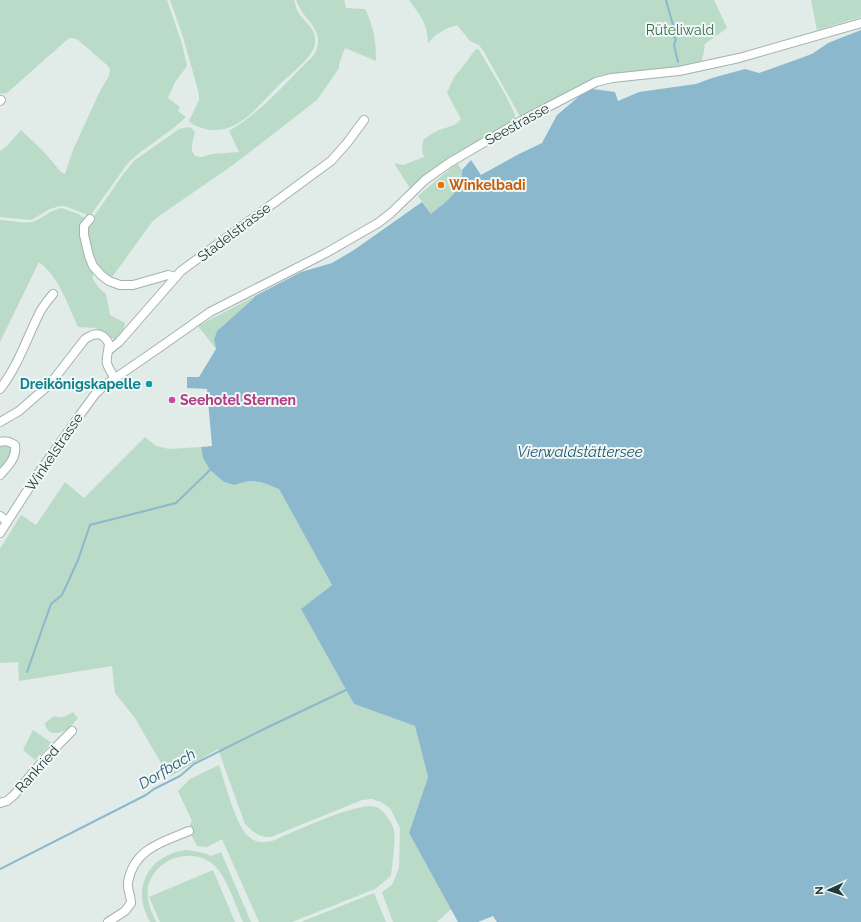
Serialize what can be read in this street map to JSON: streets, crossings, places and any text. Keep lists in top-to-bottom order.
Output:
{
  "streets": {
    "street": [
      "Seestrasse",
      "Stadelstrasse",
      "Winkelstrasse",
      "Rankried"
    ]
  },
  "crossings": [
    ["Seestrasse", "Winkelstrasse"]
  ],
  "water": ["Vierwaldstättersee", "Dorfbach"],
  "parks": ["Rüteliwald"],
  "places": ["Winkelbadi", "Dreikönigskapelle", "Seehotel Sternen"],
  "north": "left"
}
